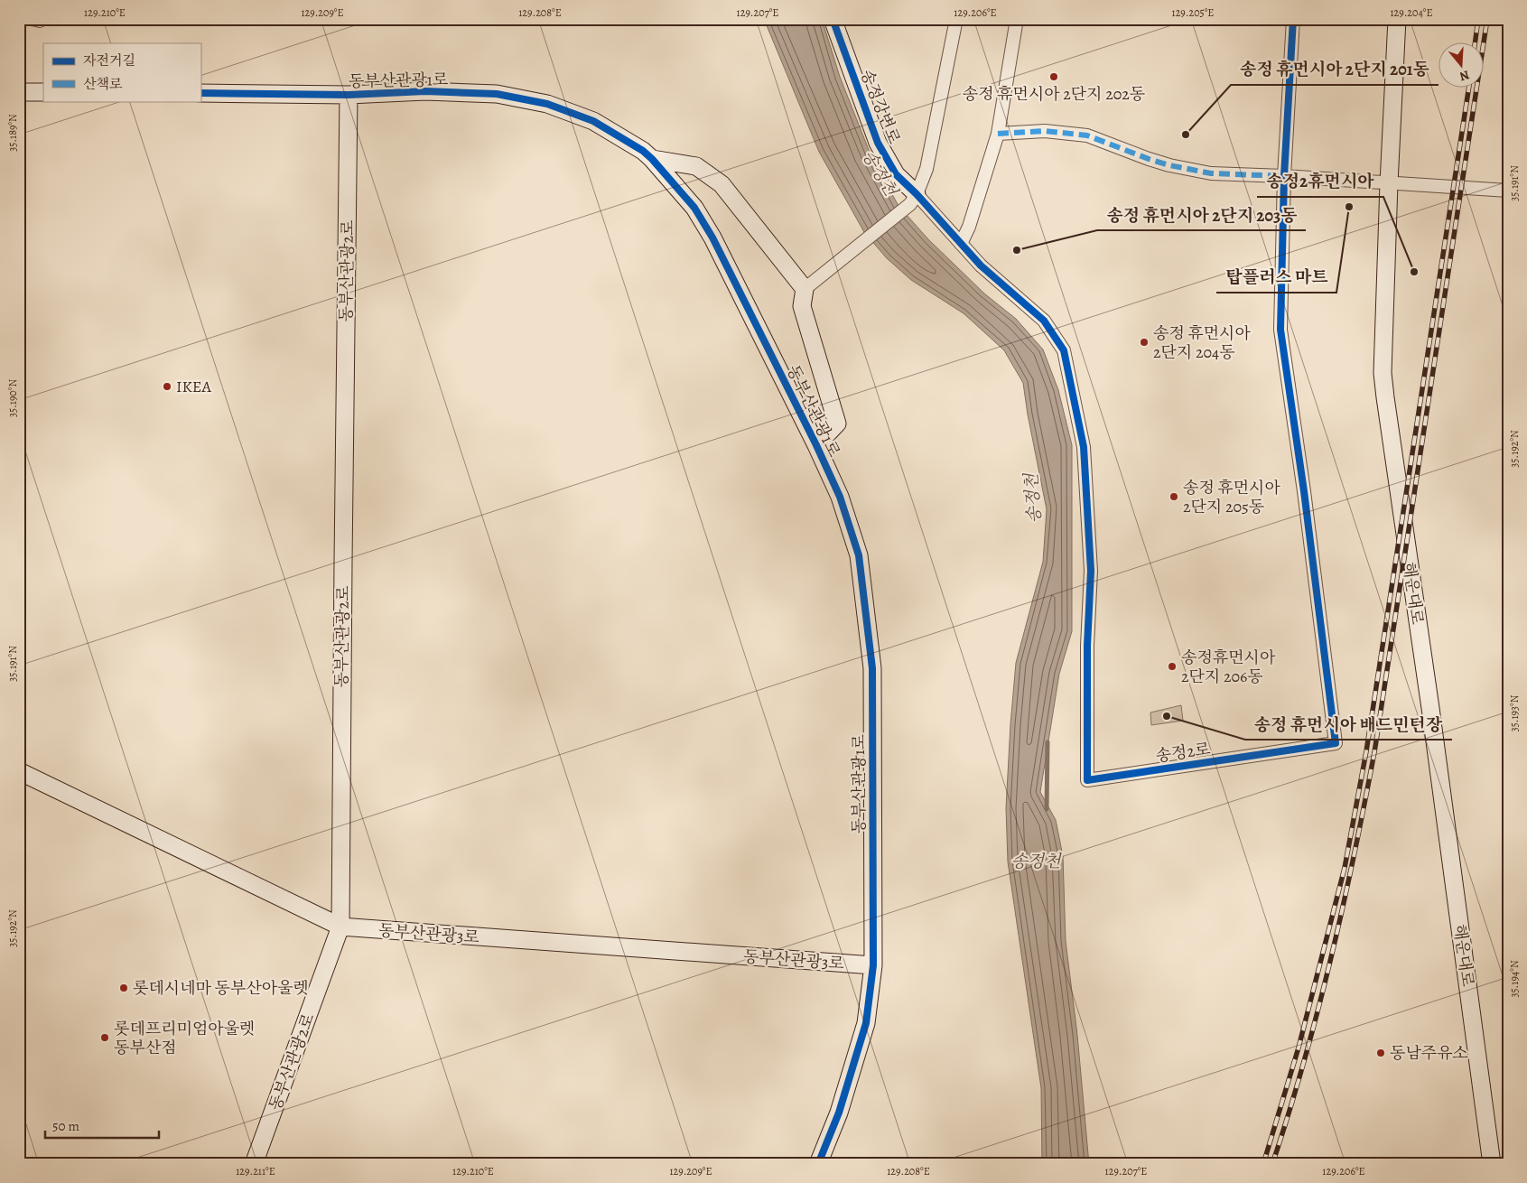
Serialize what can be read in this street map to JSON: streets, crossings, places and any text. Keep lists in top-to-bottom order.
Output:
{
  "streets": {
    "street": [
      "동부산관광1로",
      "송정강변로",
      "동부산관광2로",
      "해운대로",
      "송정2로",
      "동부산관광3로"
    ]
  },
  "crossings": [
    ["동부산관광1로", "동부산관광2로"],
    ["동부산관광1로", "동부산관광3로"],
    ["동부산관광2로", "동부산관광3로"]
  ],
  "water": ["송정천"],
  "places": [
    "송정 휴먼시아 2단지 202동",
    "송정 휴먼시아 2단지 201동",
    "탑플러스 마트",
    "송정 휴먼시아 2단지 203동",
    "송정2휴먼시아",
    "송정 휴먼시아 2단지 204동",
    "IKEA",
    "송정 휴먼시아 2단지 205동",
    "송정휴먼시아 2단지 206동",
    "송정 휴먼시아 배드민턴장",
    "롯데시네마 동부산아울렛",
    "롯데프리미엄아울렛 동부산점",
    "동남주유소"
  ],
  "legend": ["자전거길", "산책로"],
  "scale_bar": "50 m",
  "north": "bottom",
  "coordinates": [
    "129.210°E",
    "129.209°E",
    "129.208°E",
    "129.207°E",
    "129.206°E",
    "129.205°E",
    "129.204°E",
    "35.189°N",
    "35.191°N",
    "35.190°N",
    "35.192°N",
    "35.193°N",
    "35.194°N",
    "129.211°E"
  ]
}
